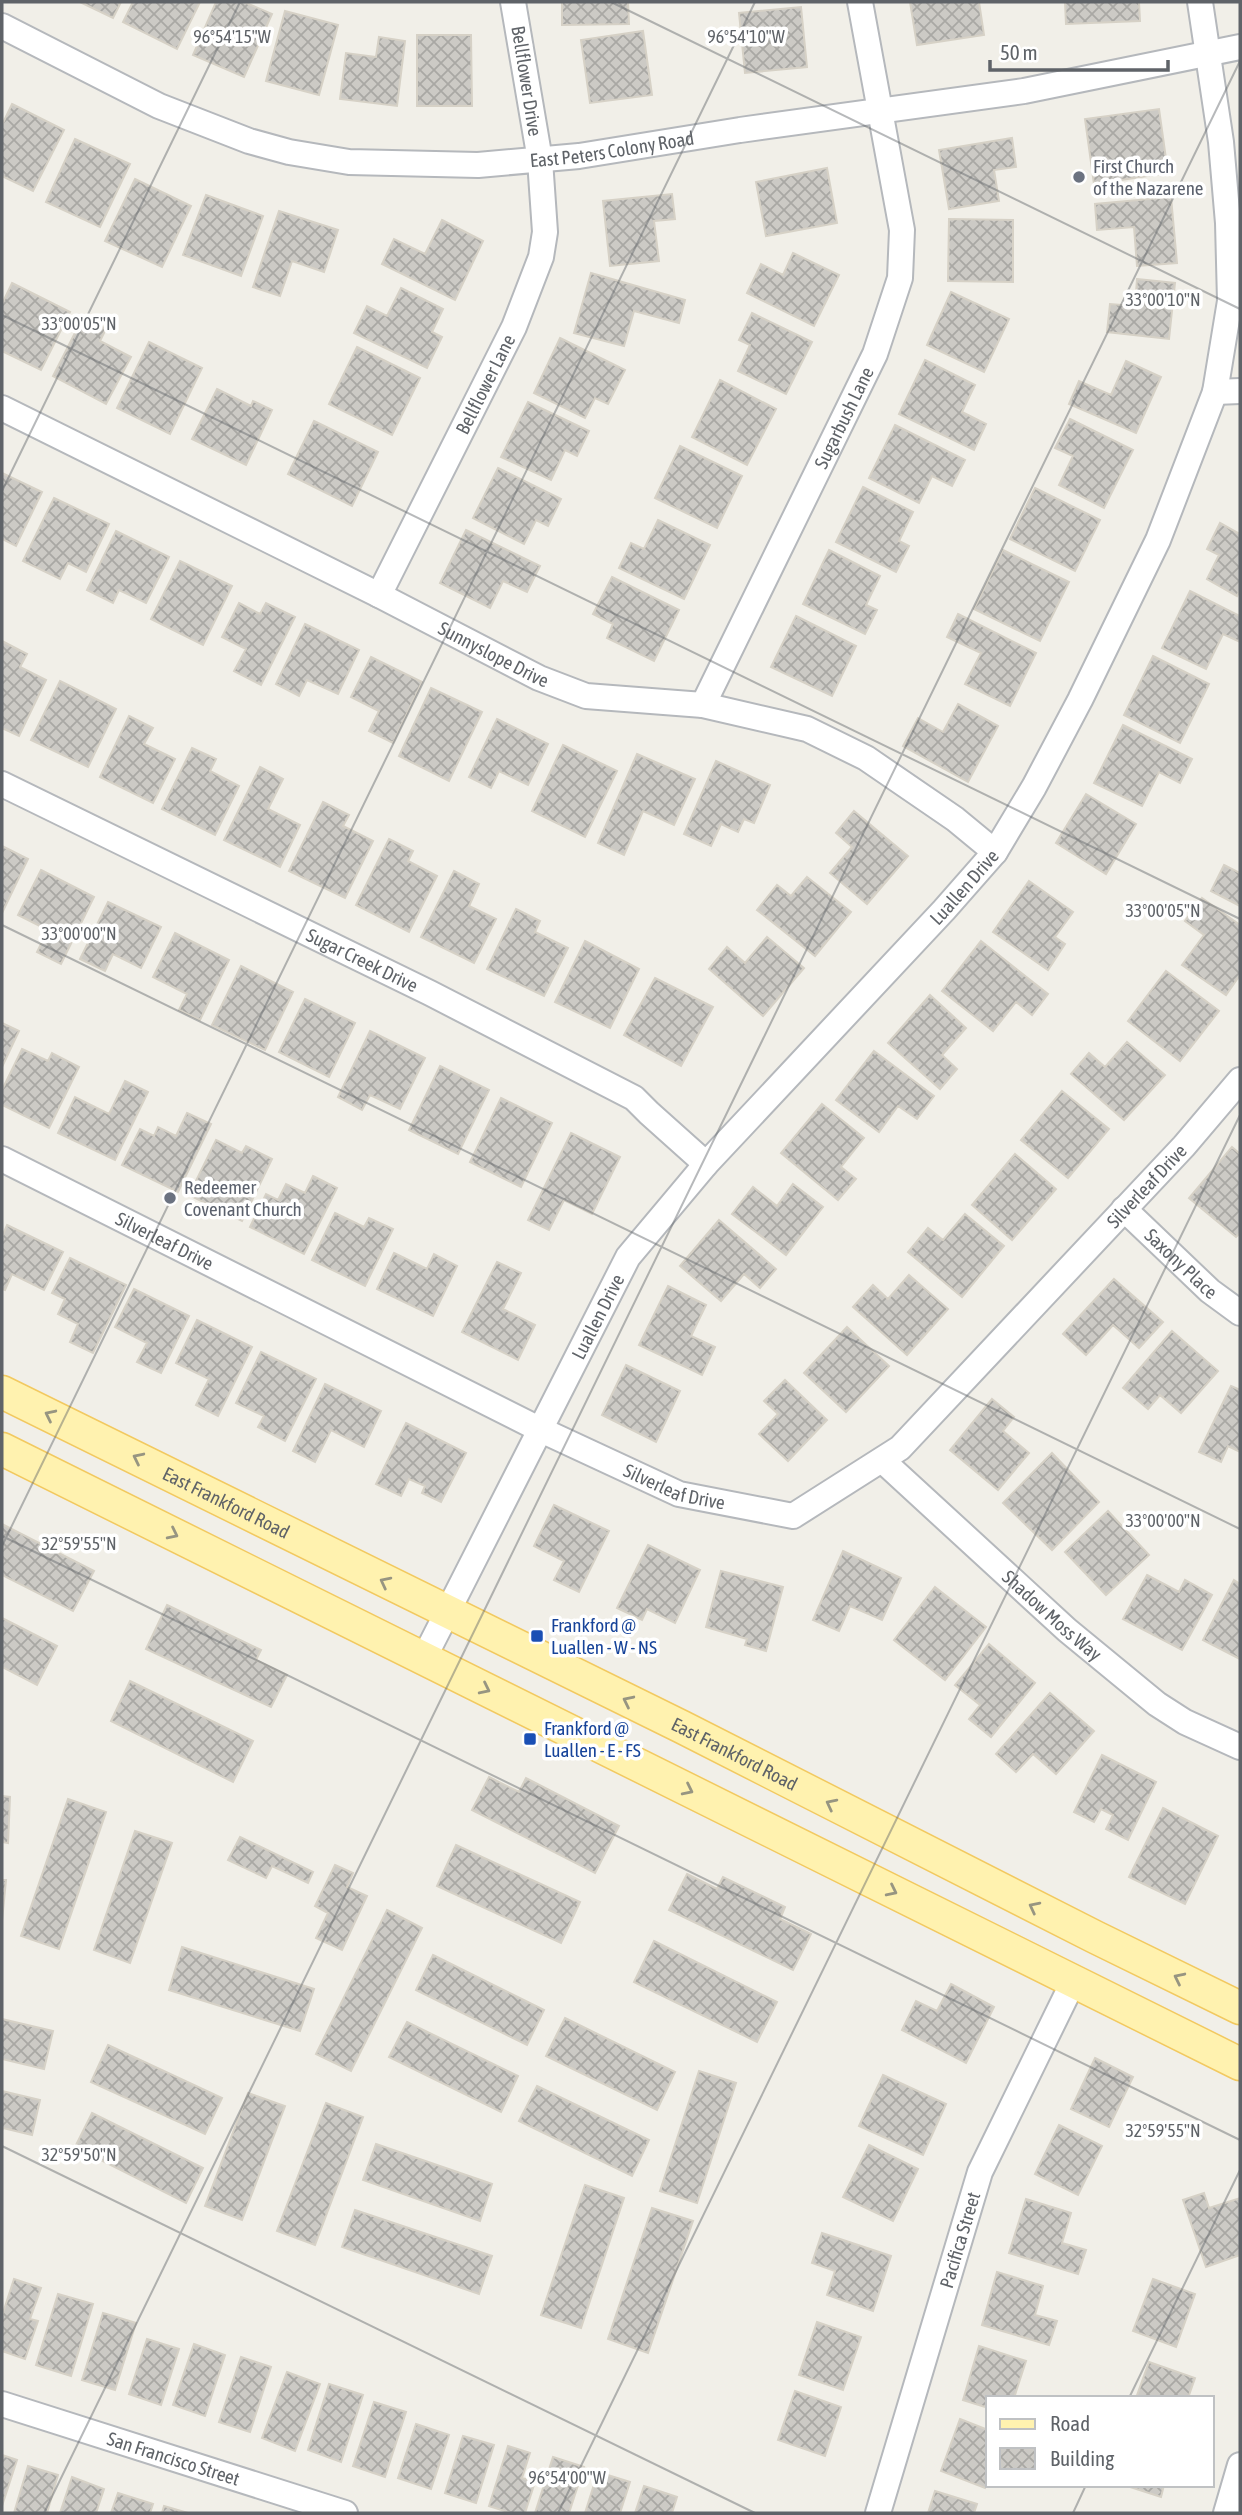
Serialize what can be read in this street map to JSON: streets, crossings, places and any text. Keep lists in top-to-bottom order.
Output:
{
  "streets": {
    "main road": ["East Frankford Road"],
    "street": [
      "Bellflower Drive",
      "East Peters Colony Road",
      "Bellflower Lane",
      "Sugarbush Lane",
      "Sunnyslope Drive",
      "Luallen Drive",
      "Sugar Creek Drive",
      "Silverleaf Drive",
      "Saxony Place",
      "Shadow Moss Way",
      "Pacifica Street",
      "San Francisco Street"
    ]
  },
  "crossings": [
    ["Bellflower Drive", "East Peters Colony Road"],
    ["Bellflower Drive", "Bellflower Lane"],
    ["East Peters Colony Road", "Bellflower Lane"],
    ["East Peters Colony Road", "Sugarbush Lane"],
    ["East Peters Colony Road", "Luallen Drive"],
    ["Bellflower Lane", "Sunnyslope Drive"],
    ["Sugarbush Lane", "Sunnyslope Drive"],
    ["Sunnyslope Drive", "Luallen Drive"],
    ["Luallen Drive", "Sugar Creek Drive"],
    ["Luallen Drive", "Silverleaf Drive"],
    ["Luallen Drive", "East Frankford Road"],
    ["Silverleaf Drive", "Saxony Place"],
    ["Silverleaf Drive", "Shadow Moss Way"]
  ],
  "places": {
    "other": ["First Church of the Nazarene", "Redeemer Covenant Church"],
    "transit": ["Frankford @ Luallen - W - NS", "Frankford @ Luallen - E - FS"]
  },
  "legend": ["Road", "Building"],
  "scale_bar": "50 m",
  "coordinates": [
    "96°54'15\"W",
    "96°54'10\"W",
    "33°00'10\"N",
    "33°00'05\"N",
    "33°00'00\"N",
    "32°59'55\"N",
    "32°59'50\"N",
    "96°54'00\"W"
  ]
}
